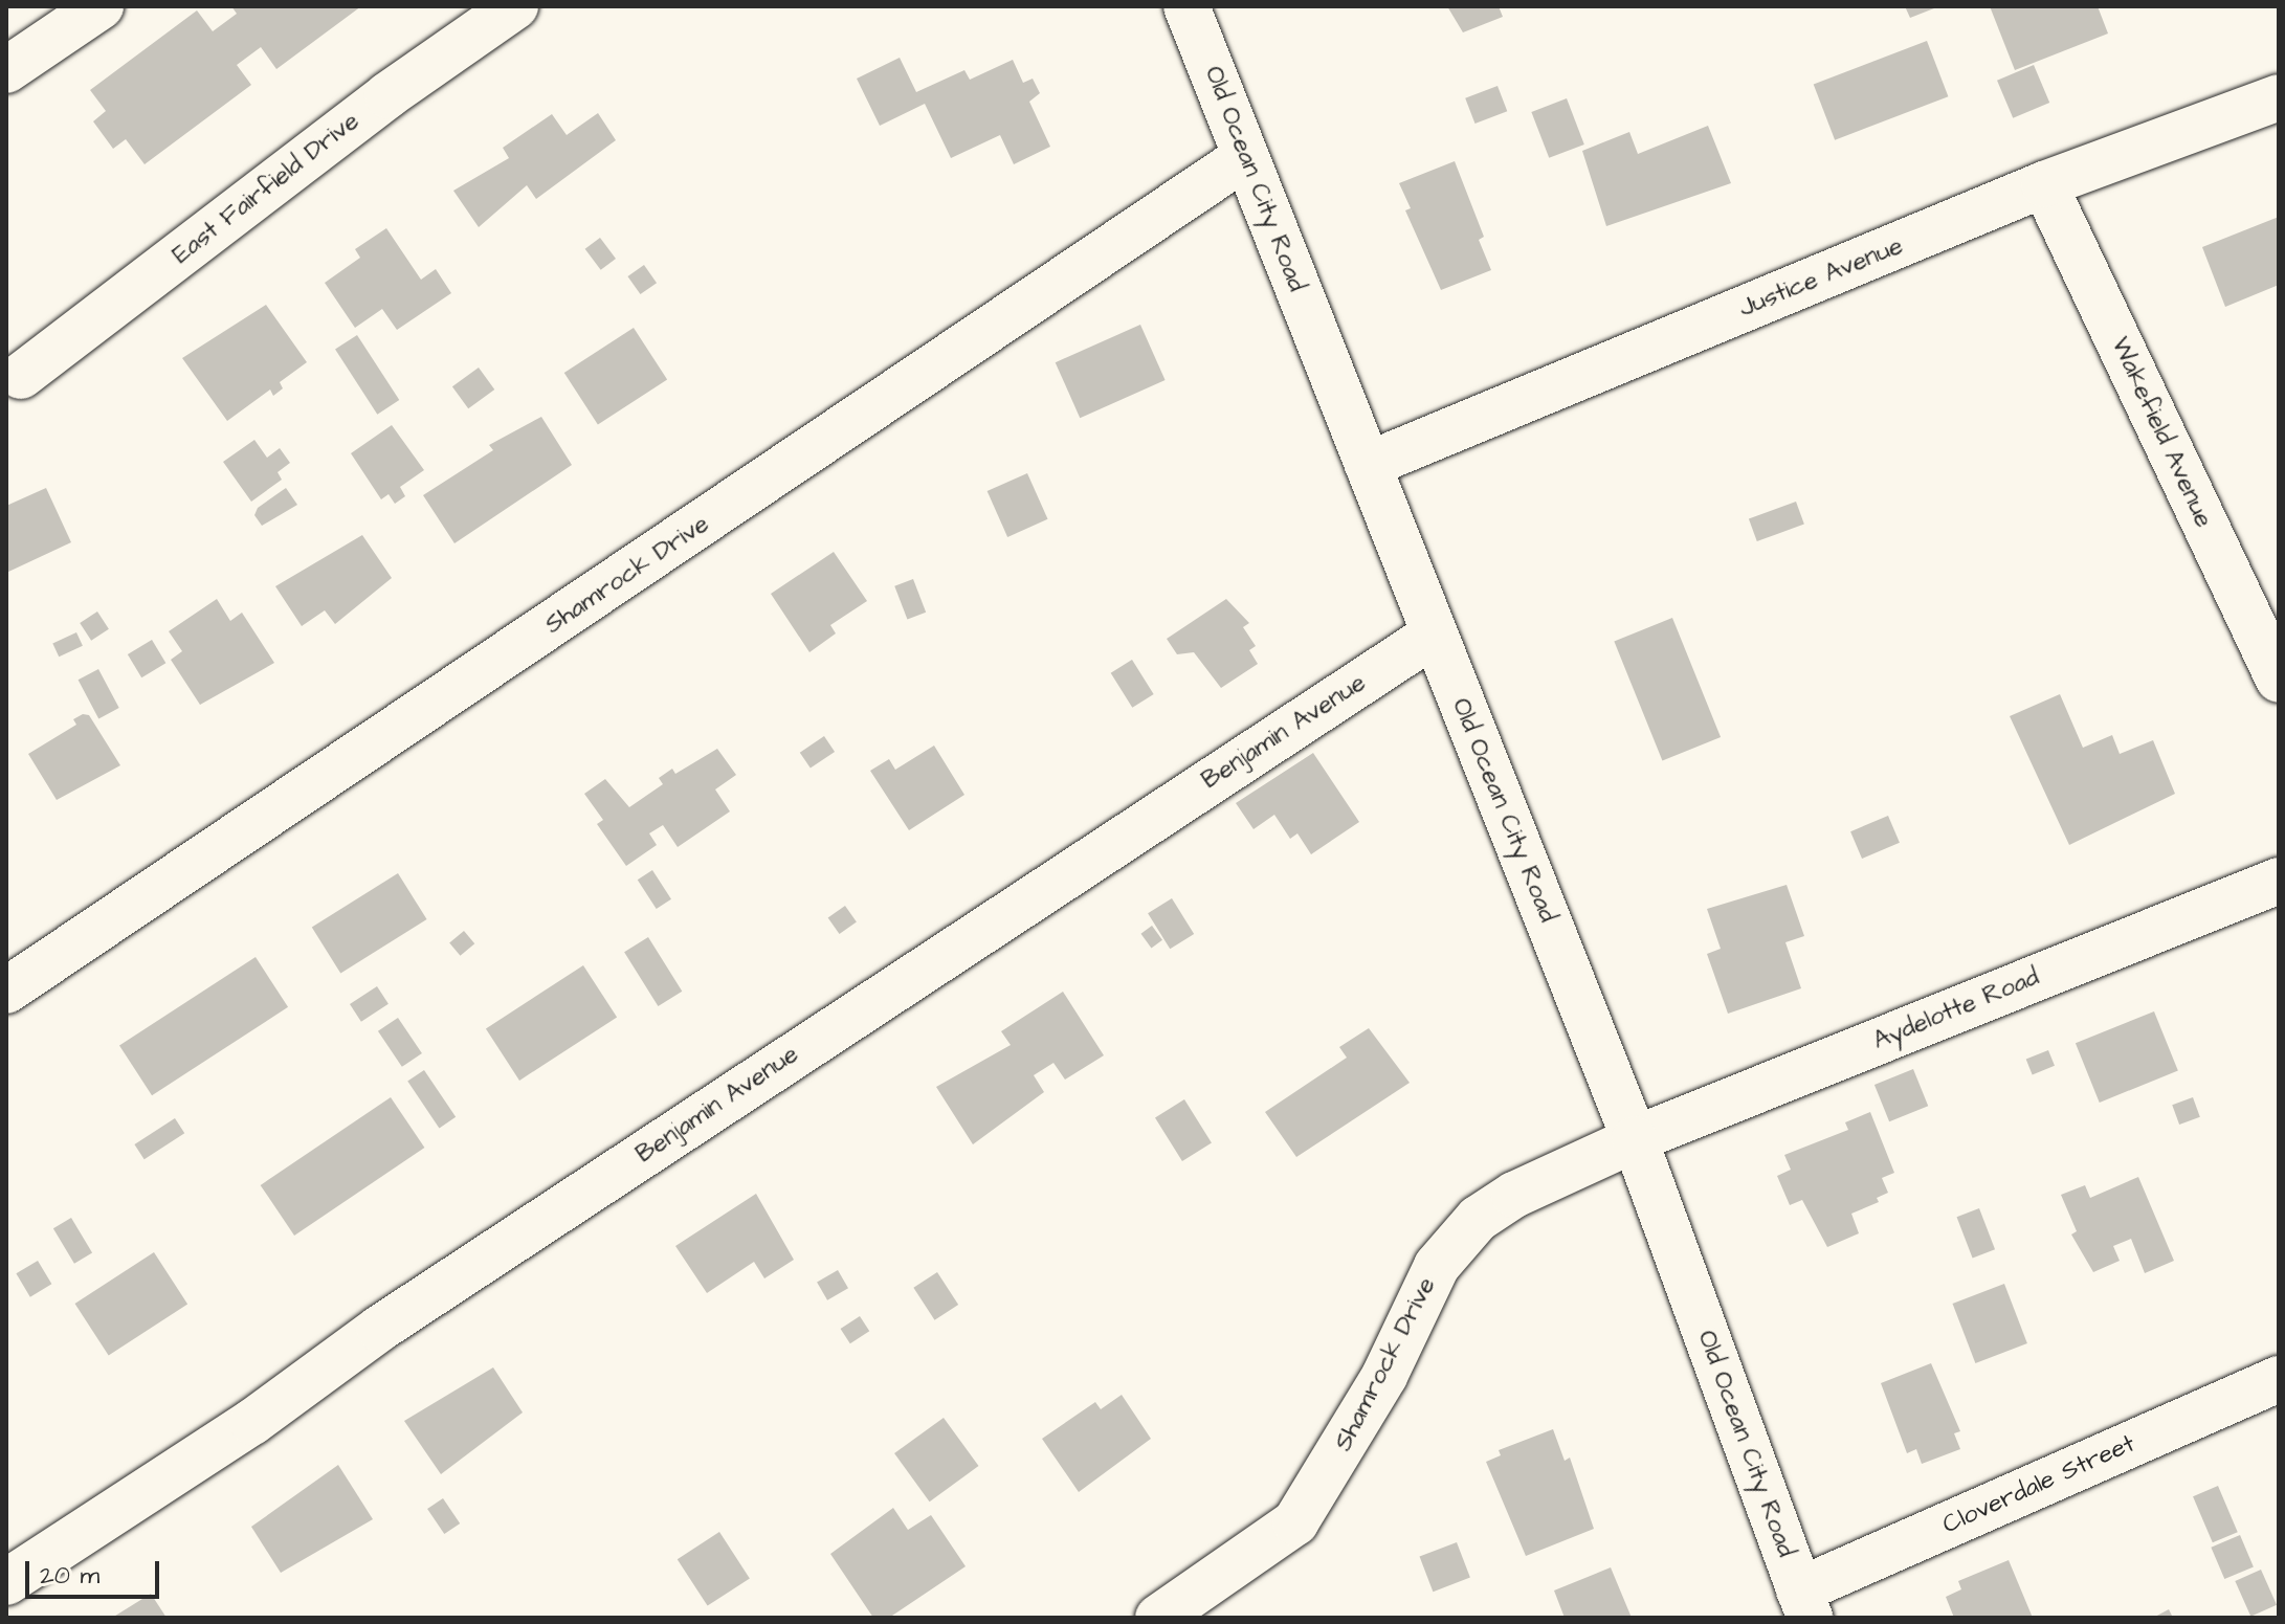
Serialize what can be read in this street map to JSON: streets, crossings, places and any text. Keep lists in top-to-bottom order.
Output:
{
  "streets": {
    "street": [
      "Old Ocean City Road",
      "East Fairfield Drive",
      "Justice Avenue",
      "Wakefield Avenue",
      "Shamrock Drive",
      "Benjamin Avenue",
      "Aydelotte Road",
      "Cloverdale Street"
    ]
  },
  "crossings": [
    ["Old Ocean City Road", "Justice Avenue"],
    ["Old Ocean City Road", "Shamrock Drive"],
    ["Old Ocean City Road", "Benjamin Avenue"],
    ["Old Ocean City Road", "Aydelotte Road"],
    ["Old Ocean City Road", "Cloverdale Street"],
    ["Justice Avenue", "Wakefield Avenue"],
    ["Shamrock Drive", "Aydelotte Road"]
  ],
  "scale_bar": "20 m"
}
